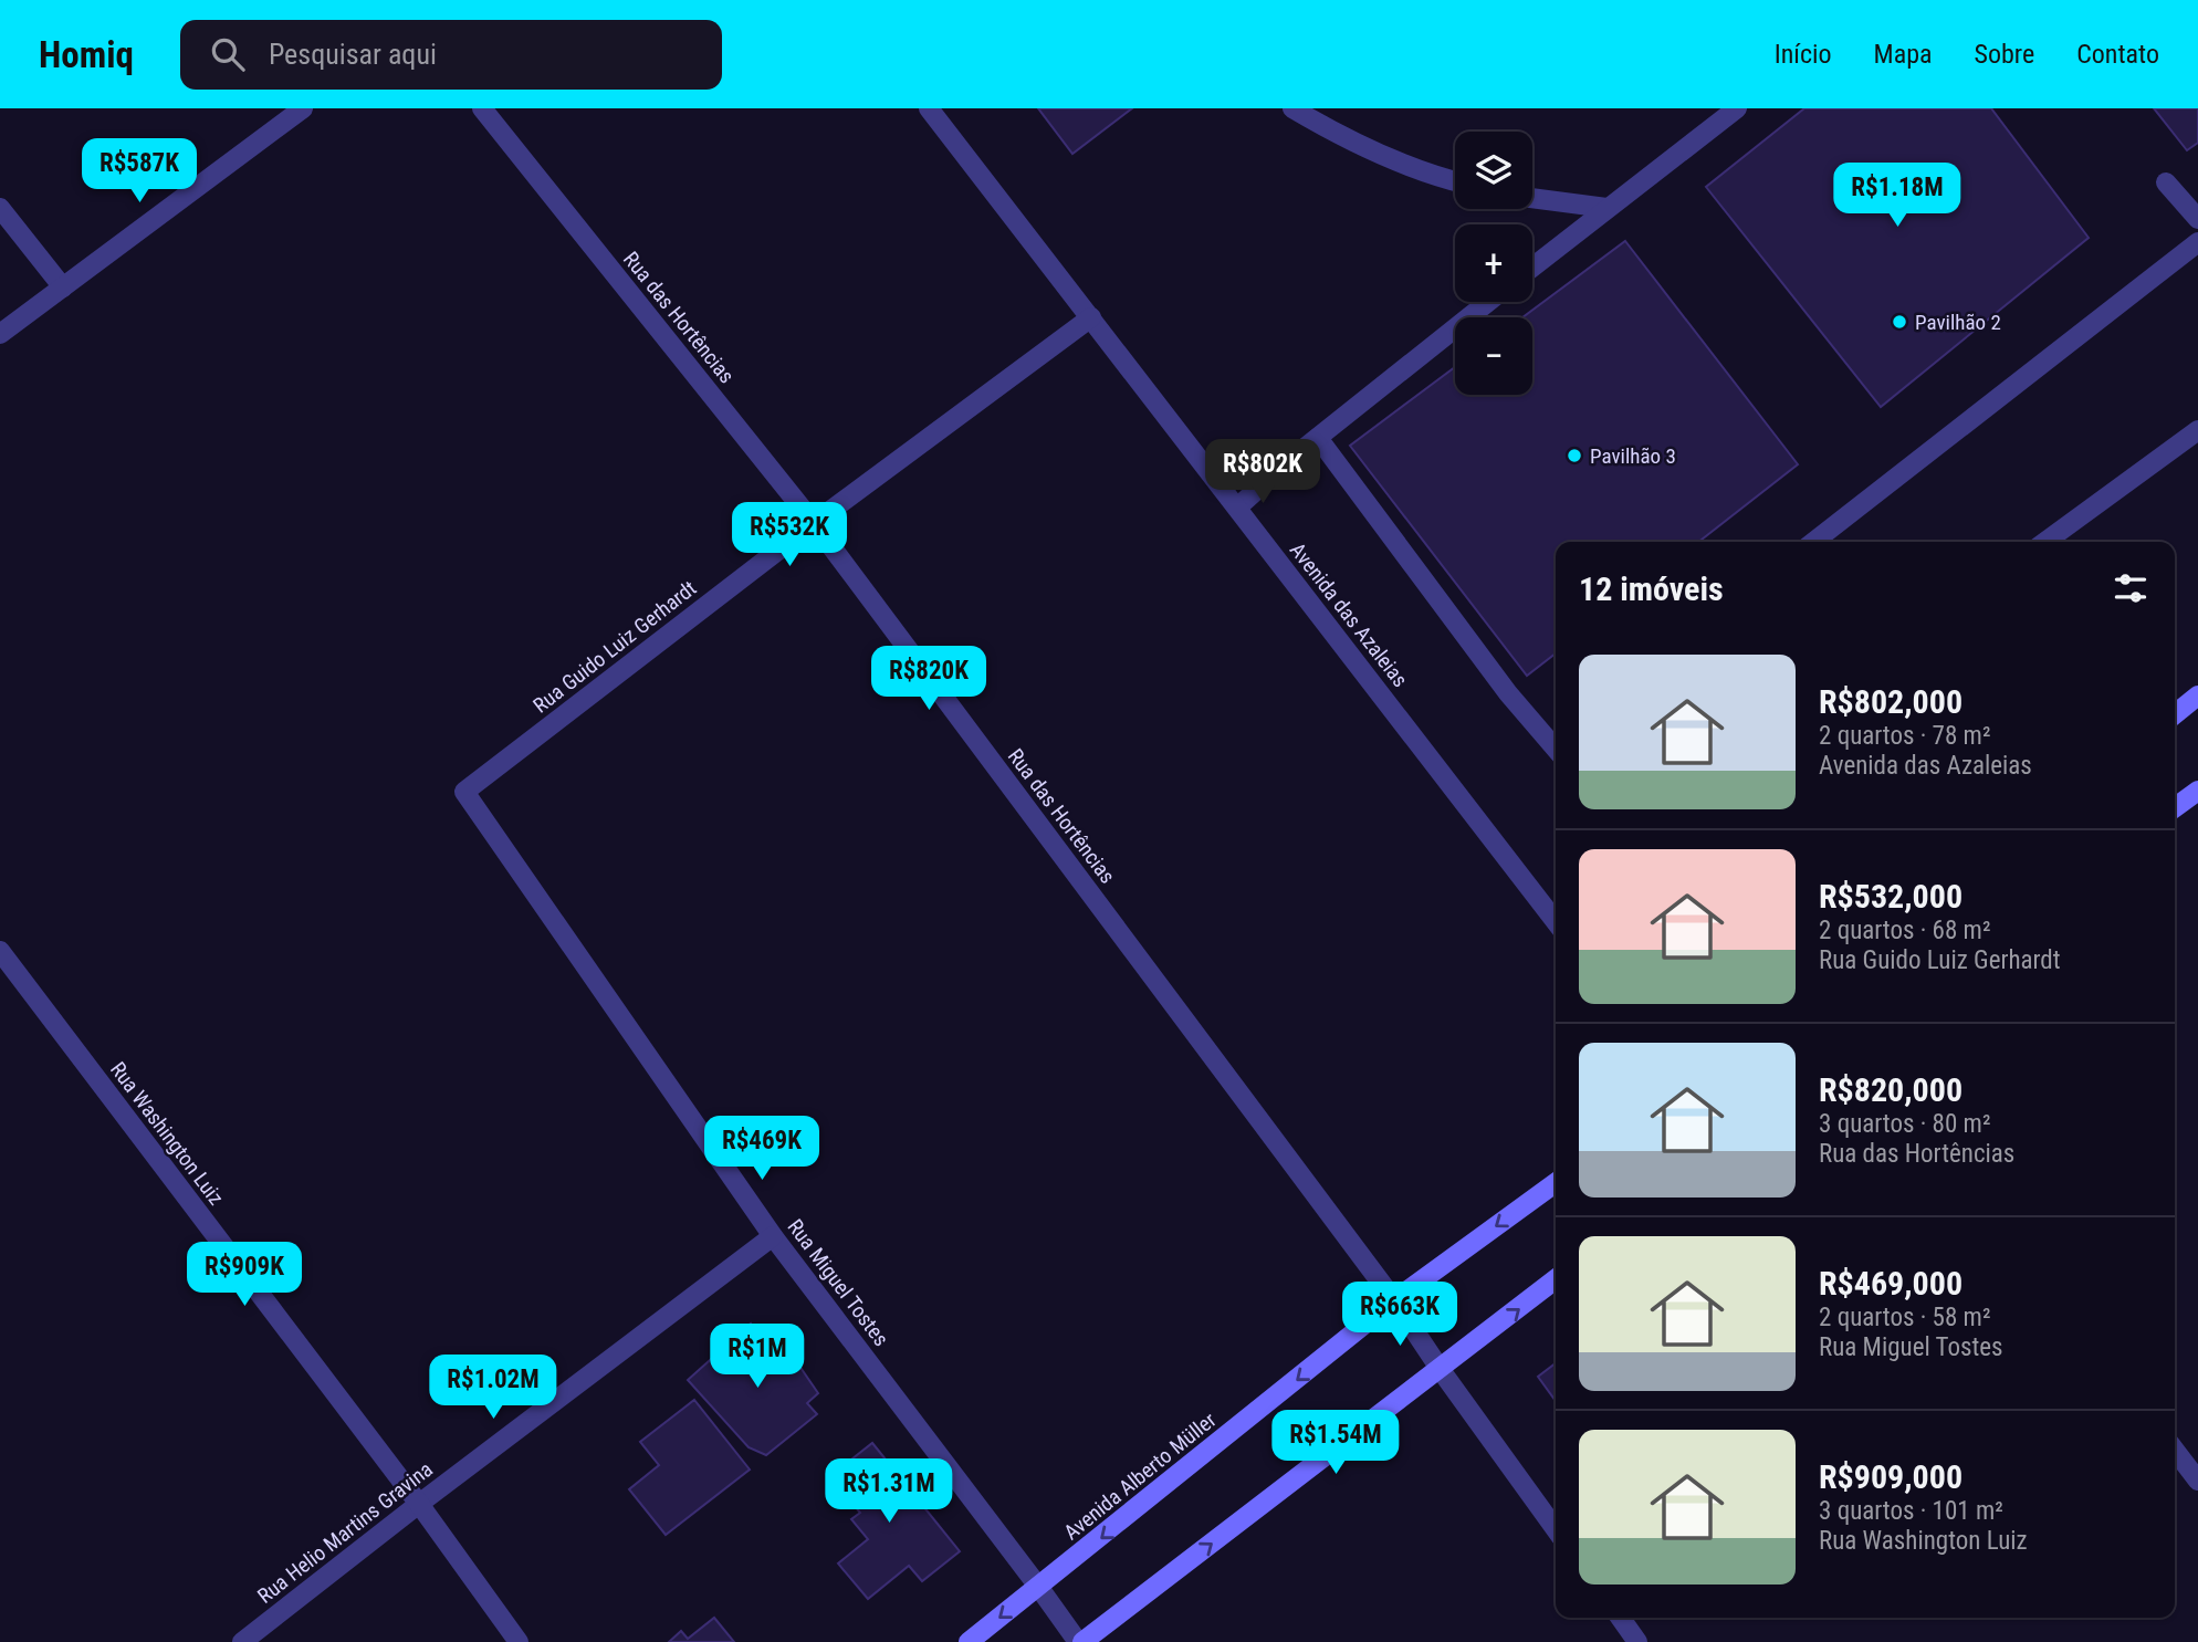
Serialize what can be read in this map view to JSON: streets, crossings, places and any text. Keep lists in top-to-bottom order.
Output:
{
  "streets": {
    "main road": ["Avenida Alberto Müller"],
    "street": [
      "Rua das Hortências",
      "Avenida das Azaleias",
      "Rua Guido Luiz Gerhardt",
      "Rua Washington Luiz",
      "Rua Miguel Tostes",
      "Rua Helio Martins Gravina"
    ]
  },
  "crossings": [
    ["Rua das Hortências", "Rua Guido Luiz Gerhardt"],
    ["Rua das Hortências", "Avenida Alberto Müller"],
    ["Avenida das Azaleias", "Rua Guido Luiz Gerhardt"],
    ["Rua Guido Luiz Gerhardt", "Rua Miguel Tostes"],
    ["Rua Washington Luiz", "Rua Helio Martins Gravina"],
    ["Rua Miguel Tostes", "Avenida Alberto Müller"],
    ["Rua Miguel Tostes", "Rua Helio Martins Gravina"]
  ],
  "places": ["Pavilhão 2", "Pavilhão 3"],
  "page": {
    "header": "Homiq",
    "search": "Pesquisar aqui",
    "nav": [
      "Início",
      "Mapa",
      "Sobre",
      "Contato"
    ],
    "map_buttons": ["+", "−"],
    "price": [
      "R$587K",
      "R$1.18M",
      "R$802K",
      "R$532K",
      "R$820K",
      "R$469K",
      "R$909K",
      "R$663K",
      "R$1M",
      "R$1.02M",
      "R$1.54M",
      "R$1.31M"
    ],
    "heading": "12 imóveis",
    "list": [
      {
        "name": "R$802,000",
        "note": "2 quartos · 78 m² · Avenida das Azaleias"
      },
      {
        "name": "R$532,000",
        "note": "2 quartos · 68 m² · Rua Guido Luiz Gerhardt"
      },
      {
        "name": "R$820,000",
        "note": "3 quartos · 80 m² · Rua das Hortências"
      },
      {
        "name": "R$469,000",
        "note": "2 quartos · 58 m² · Rua Miguel Tostes"
      },
      {
        "name": "R$909,000",
        "note": "3 quartos · 101 m² · Rua Washington Luiz"
      }
    ]
  }
}
